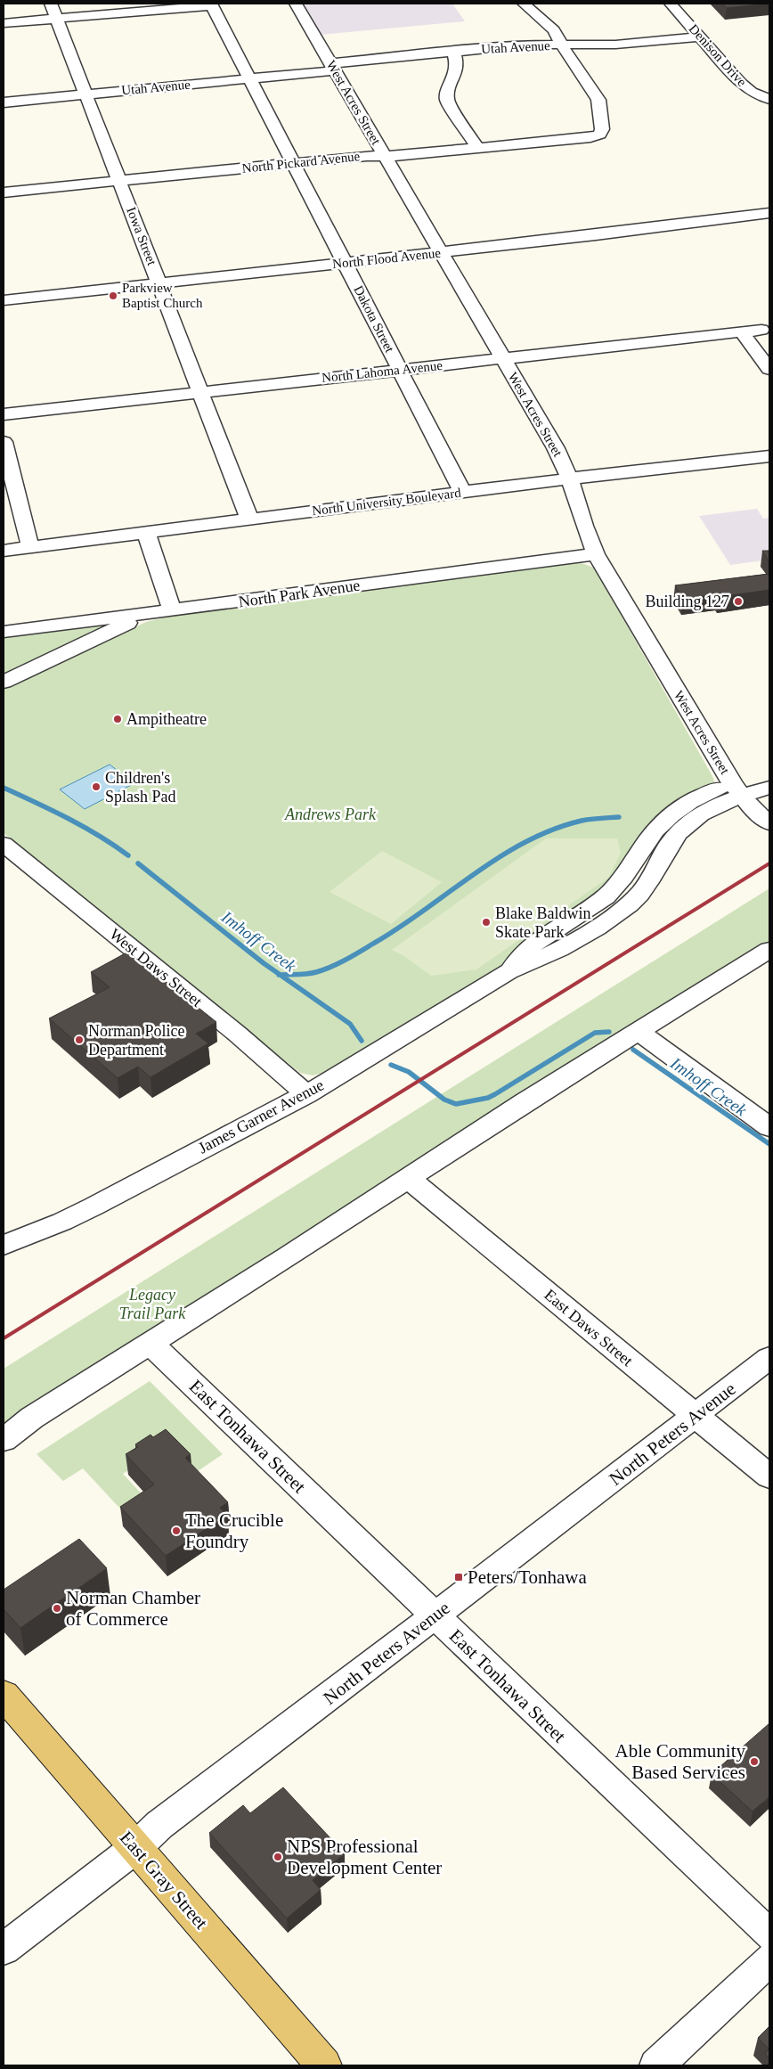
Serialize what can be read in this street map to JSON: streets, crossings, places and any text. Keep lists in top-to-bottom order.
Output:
{
  "streets": {
    "main road": ["East Gray Street"],
    "street": [
      "Utah Avenue",
      "Denison Drive",
      "West Acres Street",
      "North Pickard Avenue",
      "Iowa Street",
      "North Flood Avenue",
      "Dakota Street",
      "North Lahoma Avenue",
      "North University Boulevard",
      "North Park Avenue",
      "West Daws Street",
      "James Garner Avenue",
      "East Daws Street",
      "North Peters Avenue",
      "East Tonhawa Street"
    ]
  },
  "crossings": [
    ["Utah Avenue", "Denison Drive"],
    ["Utah Avenue", "West Acres Street"],
    ["Utah Avenue", "North Pickard Avenue"],
    ["Utah Avenue", "Iowa Street"],
    ["Utah Avenue", "Dakota Street"],
    ["West Acres Street", "North Pickard Avenue"],
    ["West Acres Street", "North Flood Avenue"],
    ["West Acres Street", "North Lahoma Avenue"],
    ["West Acres Street", "North University Boulevard"],
    ["West Acres Street", "North Park Avenue"],
    ["West Acres Street", "James Garner Avenue"],
    ["North Pickard Avenue", "Iowa Street"],
    ["North Pickard Avenue", "Dakota Street"],
    ["Iowa Street", "North Flood Avenue"],
    ["Iowa Street", "North Lahoma Avenue"],
    ["Iowa Street", "North University Boulevard"],
    ["North Flood Avenue", "Dakota Street"],
    ["Dakota Street", "North Lahoma Avenue"],
    ["Dakota Street", "North University Boulevard"],
    ["West Daws Street", "James Garner Avenue"],
    ["East Daws Street", "North Peters Avenue"],
    ["North Peters Avenue", "East Tonhawa Street"],
    ["North Peters Avenue", "East Gray Street"]
  ],
  "water": ["Imhoff Creek"],
  "parks": ["Andrews Park", "Legacy Trail Park"],
  "places": {
    "other": [
      "Parkview Baptist Church",
      "Building 127",
      "Ampitheatre",
      "Children's Splash Pad",
      "Blake Baldwin Skate Park",
      "Norman Police Department",
      "The Crucible Foundry",
      "Norman Chamber of Commerce",
      "Able Community Based Services",
      "NPS Professional Development Center"
    ],
    "transit": ["Peters/Tonhawa"]
  }
}
